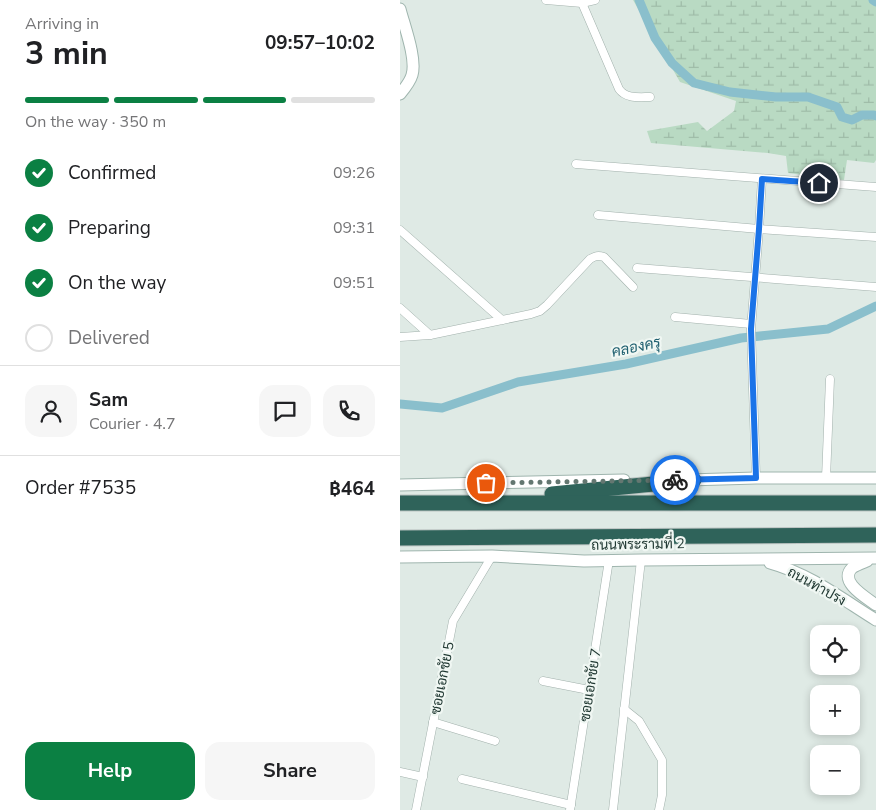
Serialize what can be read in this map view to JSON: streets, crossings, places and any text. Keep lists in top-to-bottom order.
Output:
{
  "streets": {
    "highway": ["ถนนพระรามที่ 2"],
    "main road": ["ถนนท่าปรง"],
    "street": ["ซอยเอกชัย 5", "ซอยเอกชัย 7"]
  },
  "crossings": [
    ["ถนนพระรามที่ 2", "ถนนท่าปรง"],
    ["ถนนพระรามที่ 2", "ซอยเอกชัย 5"],
    ["ถนนพระรามที่ 2", "ซอยเอกชัย 7"]
  ],
  "water": ["คลองครุ"],
  "page": {
    "heading": ["3 min", "Arriving in", "09:57–10:02"],
    "panel": [
      "Sam",
      "Courier · 4.7",
      "Order #7535",
      "฿464"
    ],
    "bar": "On the way · 350 m",
    "list": [
      ["Confirmed", "09:26"],
      ["Preparing", "09:31"],
      ["On the way", "09:51"],
      "Delivered"
    ],
    "map_buttons": ["+", "−"],
    "buttons": ["Help", "Share"]
  }
}
